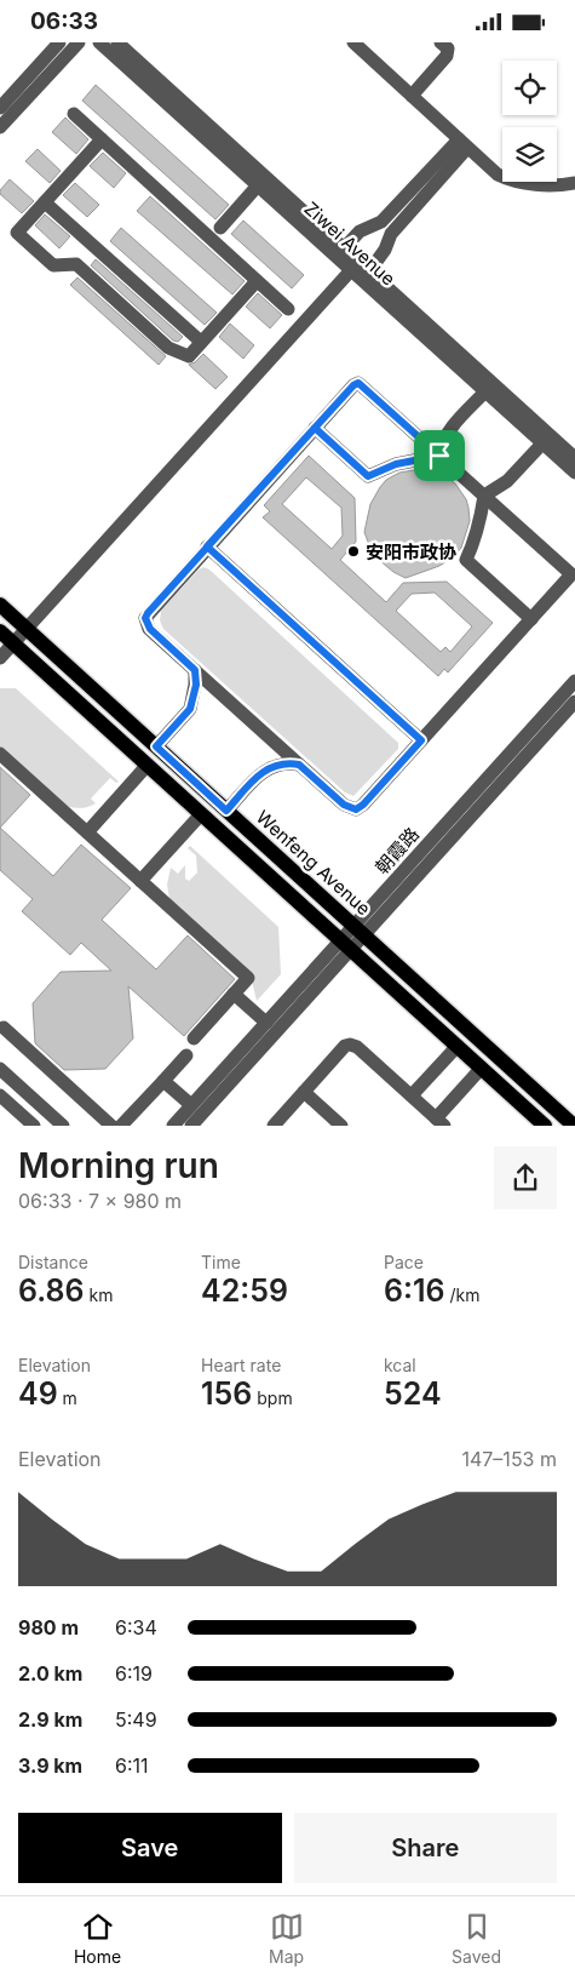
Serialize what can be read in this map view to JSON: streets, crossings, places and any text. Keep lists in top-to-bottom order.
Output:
{
  "streets": {
    "main road": ["Wenfeng Avenue"],
    "street": ["Ziwei Avenue", "朝霞路"]
  },
  "crossings": [
    ["朝霞路", "Wenfeng Avenue"]
  ],
  "places": ["安阳市政协"],
  "page": {
    "status": "06:33",
    "heading": ["Morning run", "06:33 · 7 × 980 m"],
    "stats": [
      ["Distance", "6.86 km"],
      ["Time", "42:59"],
      ["Pace", "6:16 /km"],
      ["Elevation", "49 m"],
      ["Heart rate", "156 bpm"],
      ["kcal", "524"]
    ],
    "chart": ["Elevation", "147–153 m"],
    "list": [
      {
        "name": "980 m",
        "note": "6:34"
      },
      {
        "name": "2.0 km",
        "note": "6:19"
      },
      {
        "name": "2.9 km",
        "note": "5:49"
      },
      {
        "name": "3.9 km",
        "note": "6:11"
      }
    ],
    "buttons": ["Save", "Share"],
    "tabs": ["Home", "Map", "Saved"]
  }
}
